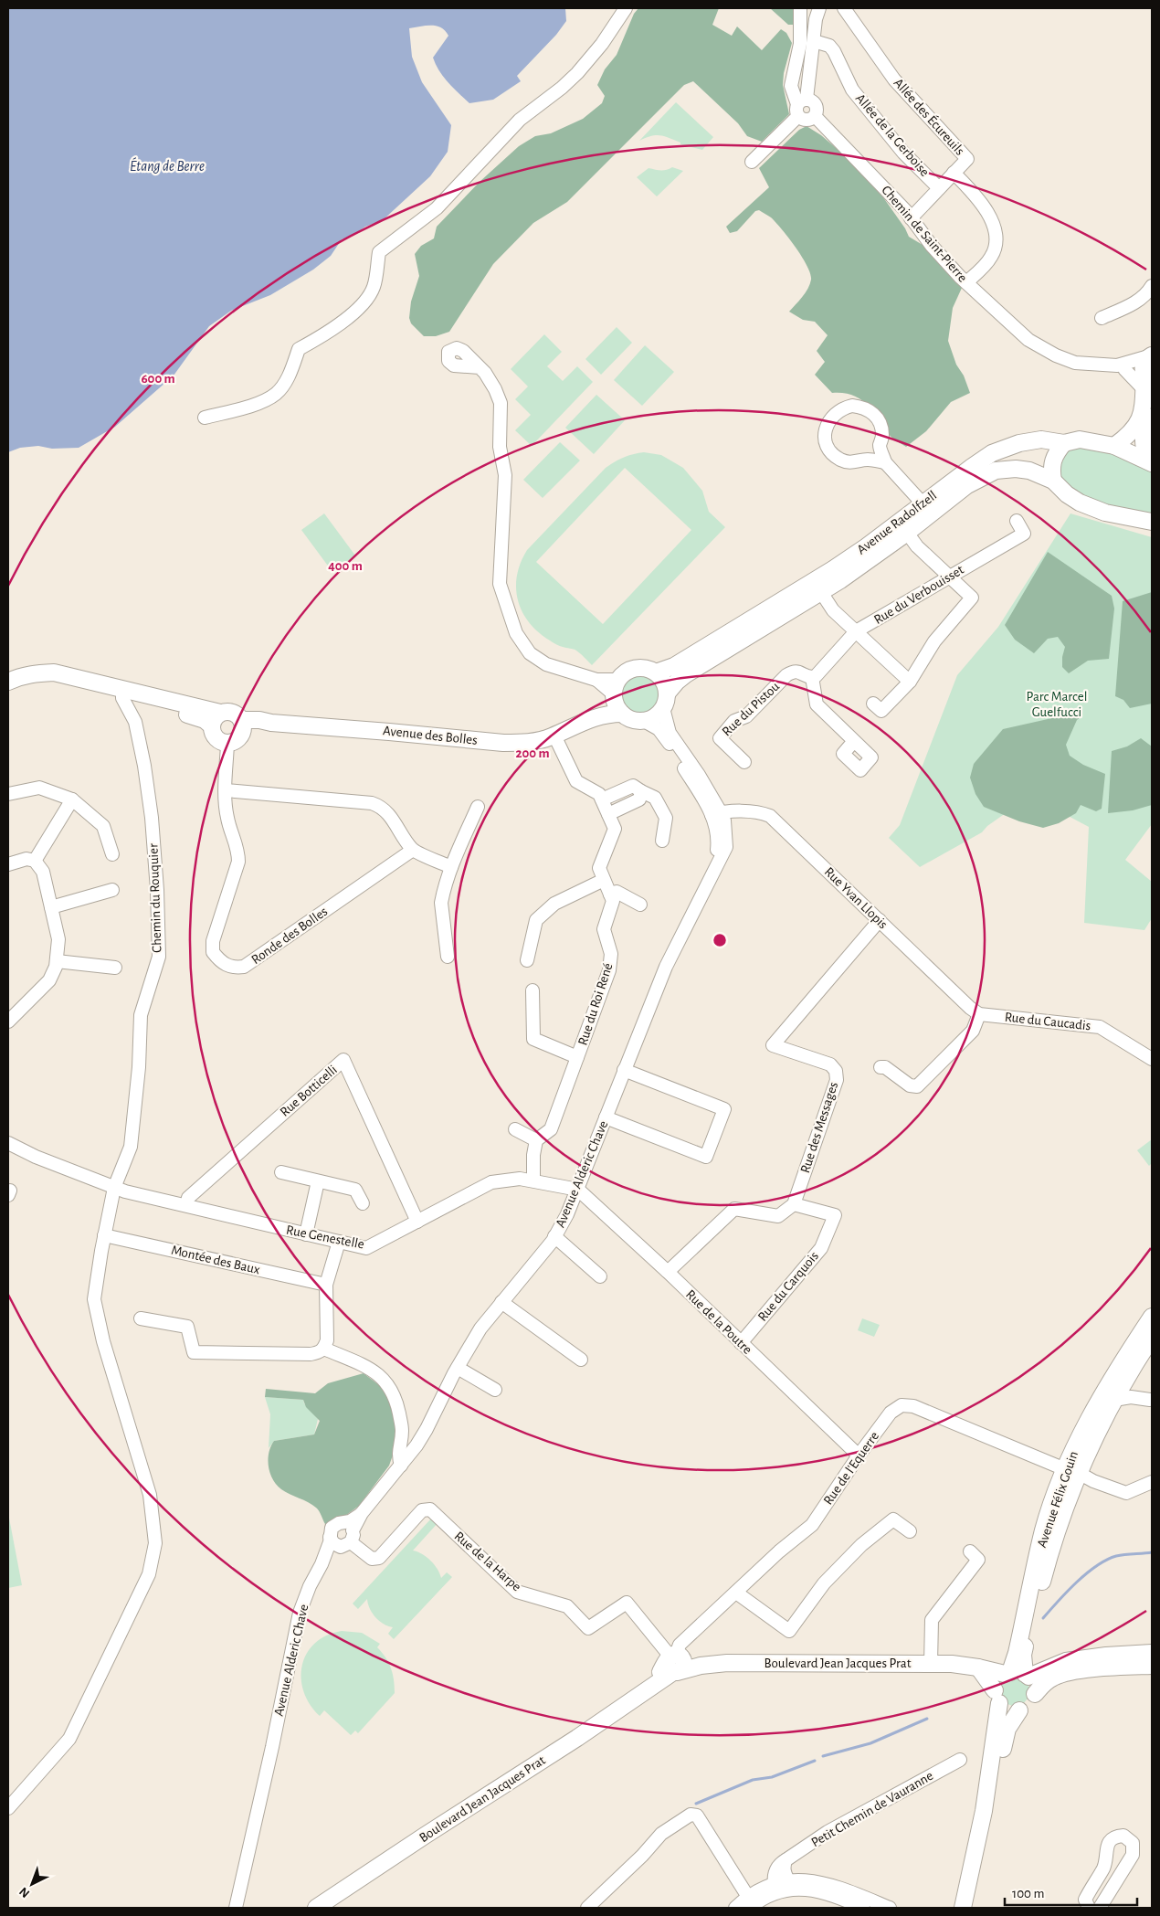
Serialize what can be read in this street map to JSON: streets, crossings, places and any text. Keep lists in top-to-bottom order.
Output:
{
  "streets": {
    "main road": [
      "Avenue Radolfzell",
      "Avenue des Bolles",
      "Avenue Félix Gouin",
      "Boulevard Jean Jacques Prat"
    ],
    "street": [
      "Allée des Écureuils",
      "Allée de la Gerboise",
      "Chemin de Saint-Pierre",
      "Rue du Verbouisset",
      "Rue du Pistou",
      "Chemin du Rouquier",
      "Rue Yvan Llopis",
      "Ronde des Bolles",
      "Rue du Roi René",
      "Rue du Caucadis",
      "Rue Botticelli",
      "Rue des Messages",
      "Avenue Alderic Chave",
      "Rue Genestelle",
      "Montée des Baux",
      "Rue du Carquois",
      "Rue de la Poutre",
      "Rue de l'Equerre",
      "Rue de la Harpe",
      "Petit Chemin de Vauranne"
    ]
  },
  "crossings": [
    ["Allée des Écureuils", "Allée de la Gerboise"],
    ["Allée des Écureuils", "Chemin de Saint-Pierre"],
    ["Avenue Radolfzell", "Avenue des Bolles"],
    ["Avenue Radolfzell", "Avenue Alderic Chave"],
    ["Rue du Verbouisset", "Rue du Pistou"],
    ["Avenue des Bolles", "Ronde des Bolles"],
    ["Avenue des Bolles", "Rue du Roi René"],
    ["Avenue des Bolles", "Avenue Alderic Chave"],
    ["Chemin du Rouquier", "Rue Genestelle"],
    ["Chemin du Rouquier", "Montée des Baux"],
    ["Rue Yvan Llopis", "Rue du Caucadis"],
    ["Rue Yvan Llopis", "Rue des Messages"],
    ["Rue Yvan Llopis", "Avenue Alderic Chave"],
    ["Rue Botticelli", "Rue Genestelle"],
    ["Rue des Messages", "Rue du Carquois"],
    ["Avenue Alderic Chave", "Rue Genestelle"],
    ["Avenue Alderic Chave", "Rue de la Poutre"],
    ["Avenue Alderic Chave", "Rue de la Harpe"],
    ["Rue Genestelle", "Rue de la Poutre"],
    ["Rue du Carquois", "Rue de la Poutre"],
    ["Rue de la Poutre", "Rue de l'Equerre"],
    ["Rue de l'Equerre", "Avenue Félix Gouin"],
    ["Rue de l'Equerre", "Rue de la Harpe"],
    ["Rue de l'Equerre", "Boulevard Jean Jacques Prat"],
    ["Avenue Félix Gouin", "Boulevard Jean Jacques Prat"],
    ["Rue de la Harpe", "Boulevard Jean Jacques Prat"]
  ],
  "water": ["Étang de Berre"],
  "parks": ["Parc Marcel Guelfucci"],
  "scale_bar": "100 m",
  "north": "bottom left",
  "rings": ["600 m", "400 m", "200 m"]
}
